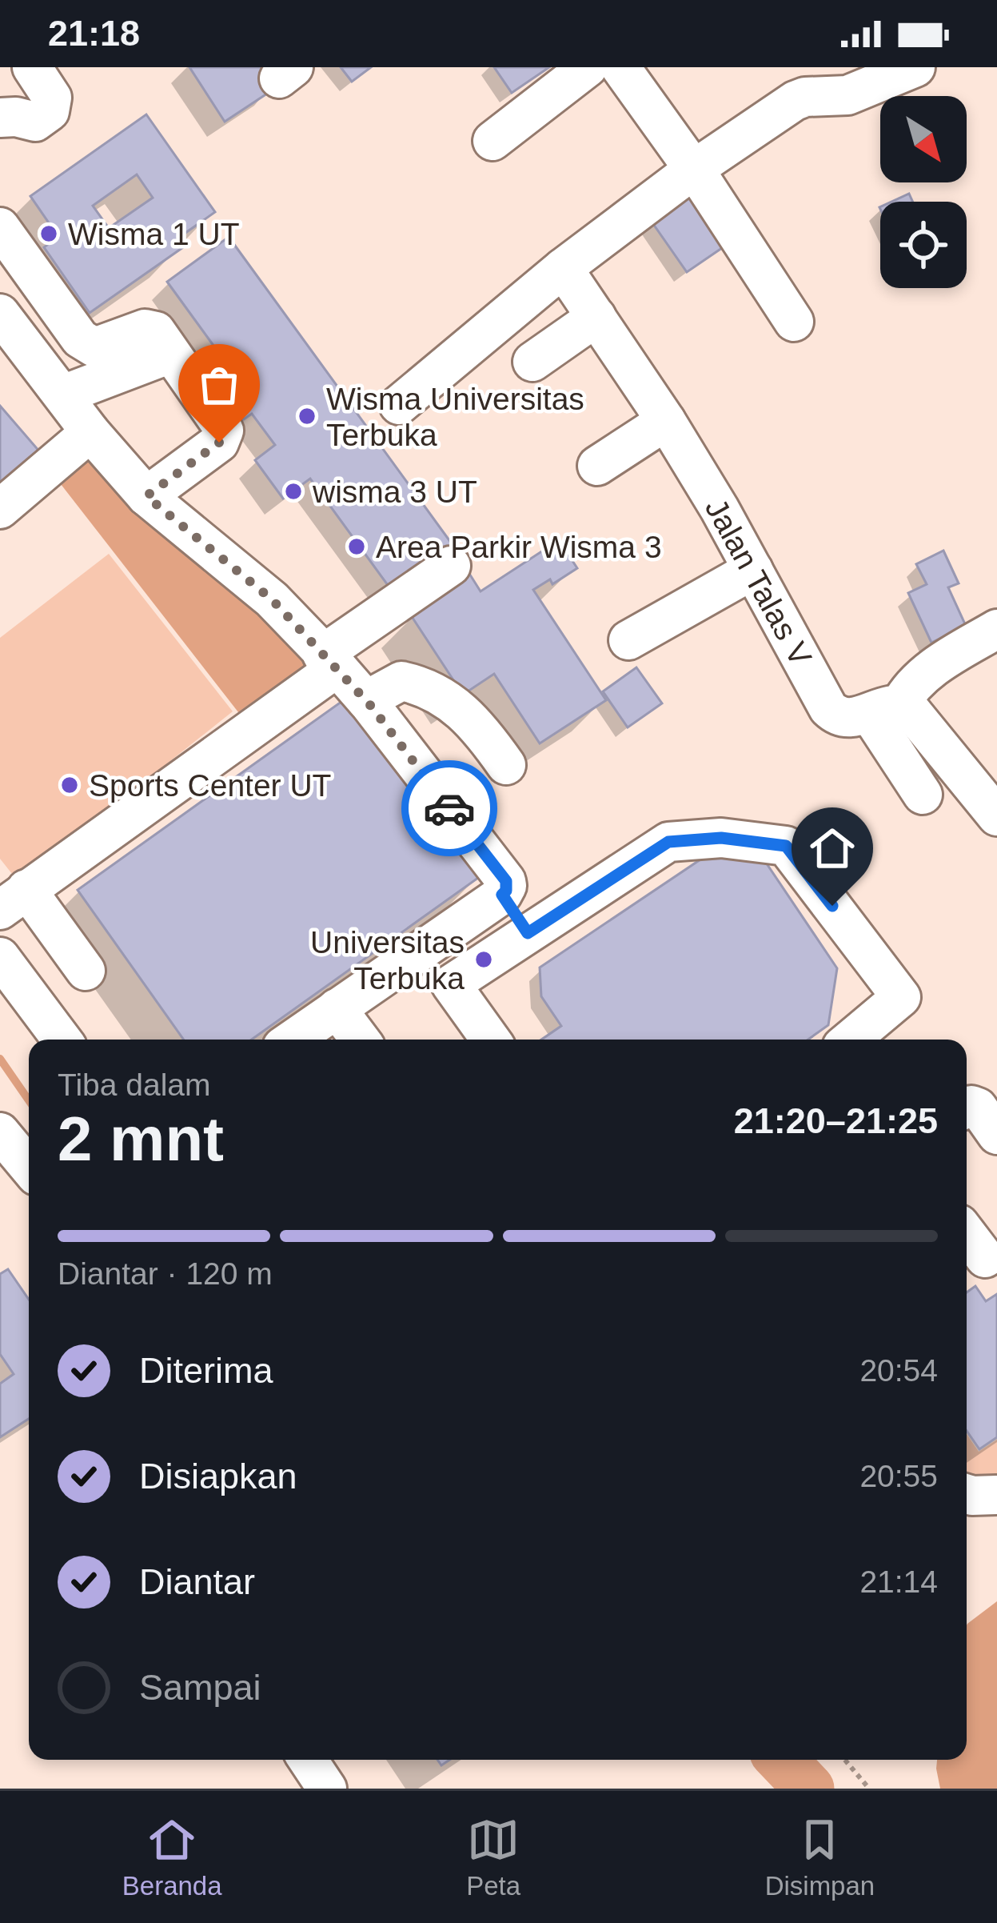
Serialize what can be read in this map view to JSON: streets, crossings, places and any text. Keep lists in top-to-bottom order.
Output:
{
  "streets": {
    "street": ["Jalan Talas V"]
  },
  "places": [
    "Wisma 1 UT",
    "Wisma Universitas Terbuka",
    "wisma 3 UT",
    "Area Parkir Wisma 3",
    "Sports Center UT",
    "Universitas Terbuka"
  ],
  "north": "bottom right",
  "page": {
    "status": "21:18",
    "heading": ["2 mnt", "Tiba dalam", "21:20–21:25"],
    "bar": "Diantar · 120 m",
    "list": [
      ["Diterima", "20:54"],
      ["Disiapkan", "20:55"],
      ["Diantar", "21:14"],
      "Sampai"
    ],
    "tabs": ["Beranda", "Peta", "Disimpan"]
  }
}
